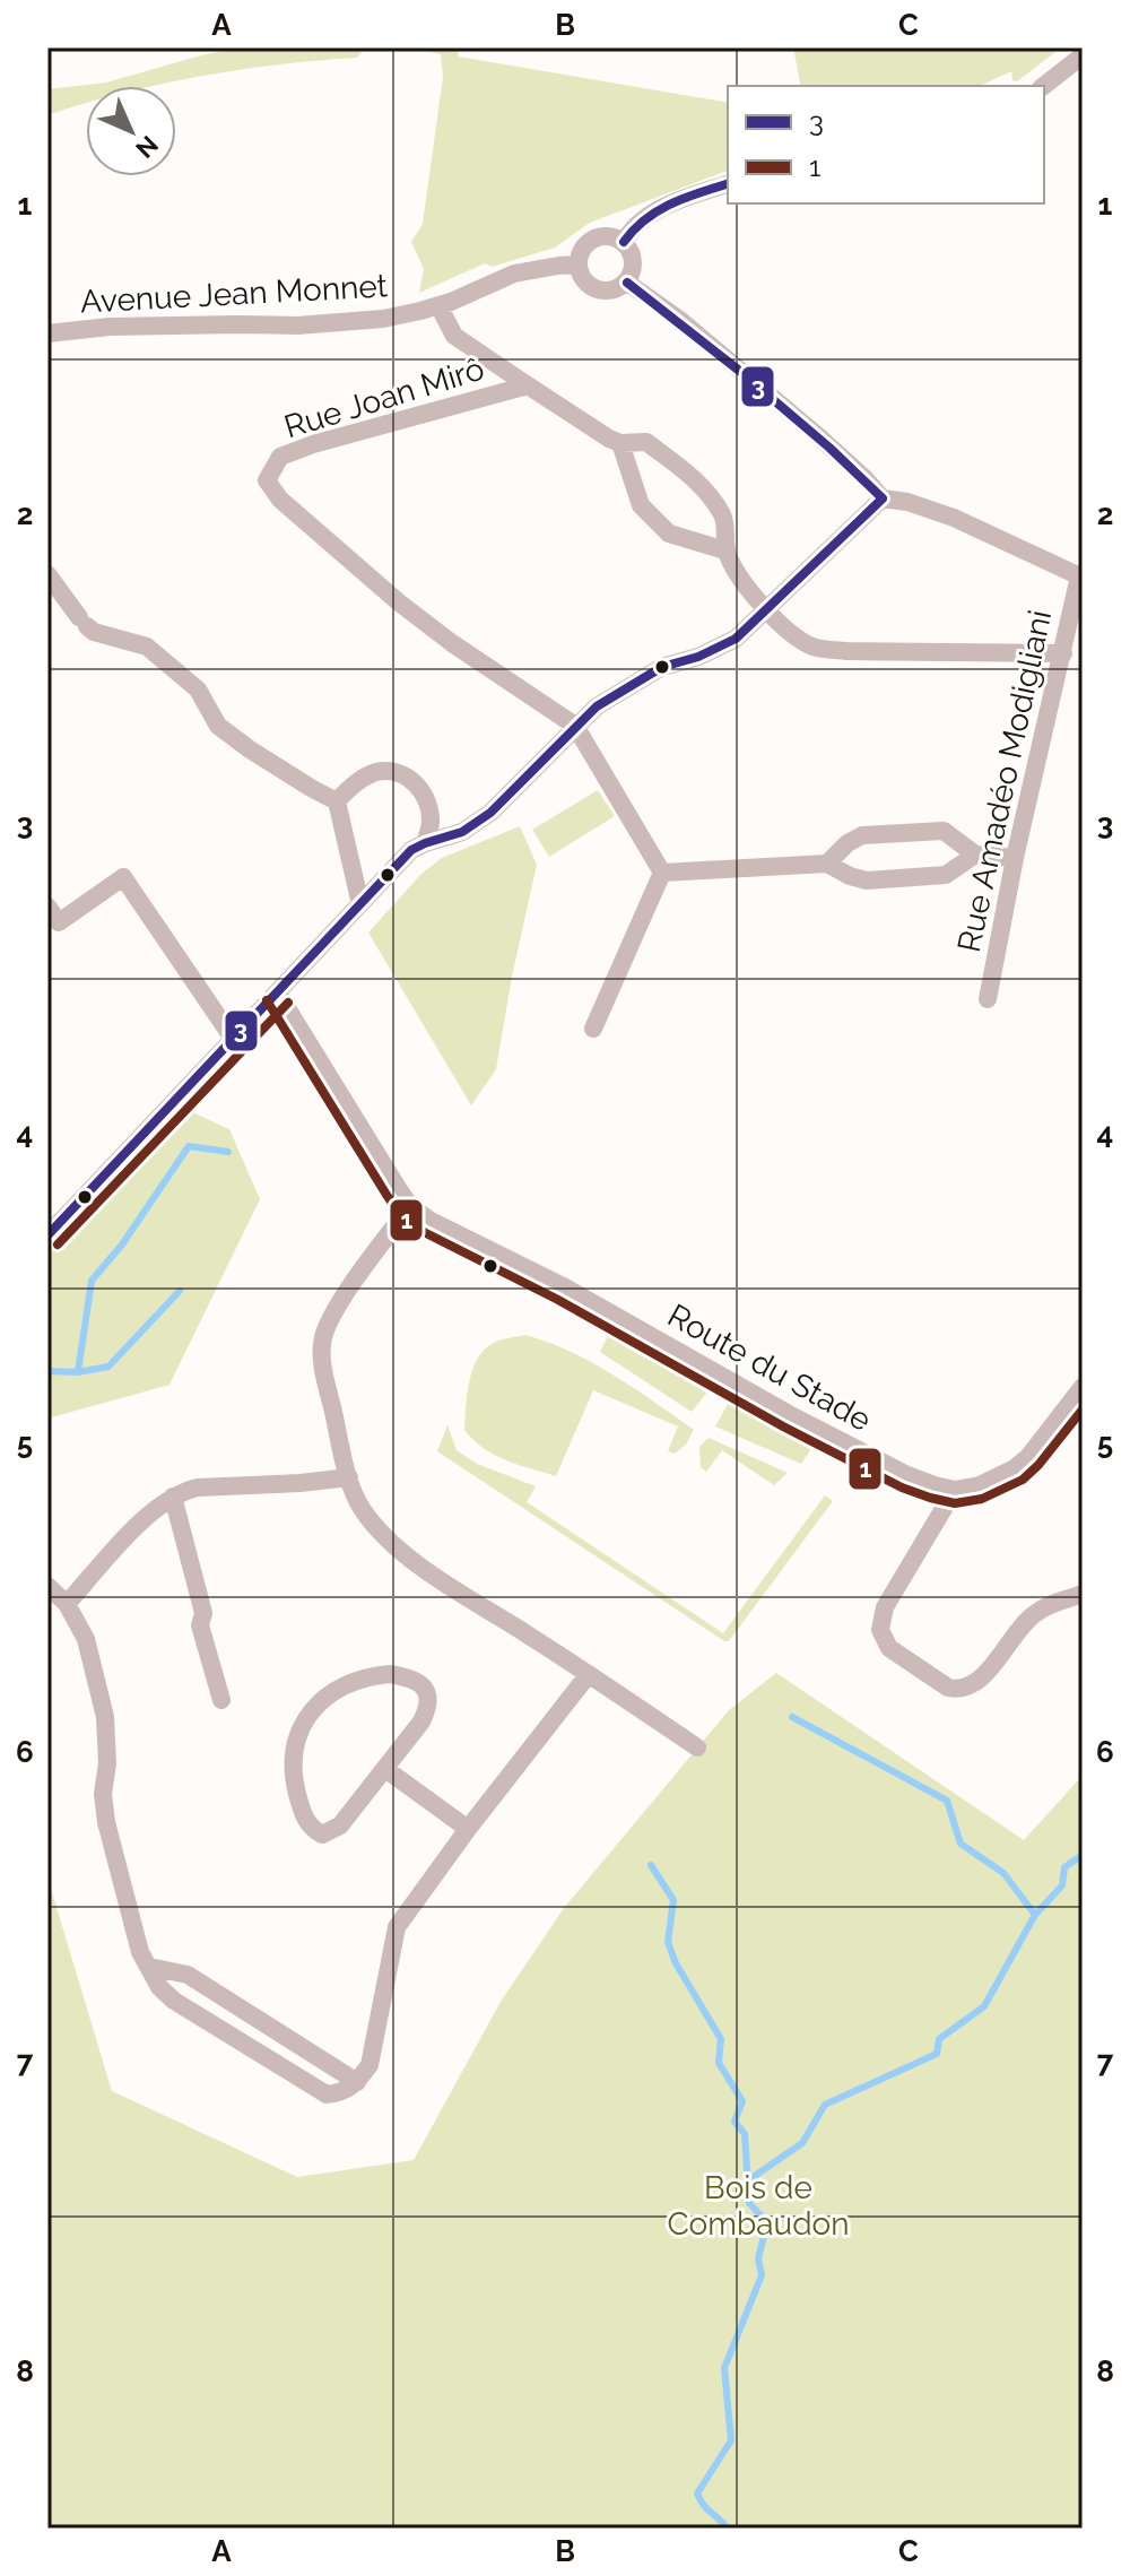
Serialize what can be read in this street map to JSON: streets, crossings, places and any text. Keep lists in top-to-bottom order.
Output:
{
  "streets": {
    "street": [
      "Avenue Jean Monnet",
      "Rue Joan Mirô",
      "Rue Amadéo Modigliani",
      "Route du Stade"
    ]
  },
  "crossings": [
    ["Avenue Jean Monnet", "Rue Joan Mirô"],
    ["Rue Joan Mirô", "Rue Amadéo Modigliani"]
  ],
  "parks": ["Bois de Combaudon"],
  "lines": ["transit line 3", "transit line 1"],
  "legend": ["3", "1"],
  "north": "bottom right",
  "grid": {
    "columns": ["A", "B", "C"],
    "rows": [
      "1",
      "2",
      "3",
      "4",
      "5",
      "6",
      "7",
      "8"
    ]
  }
}
